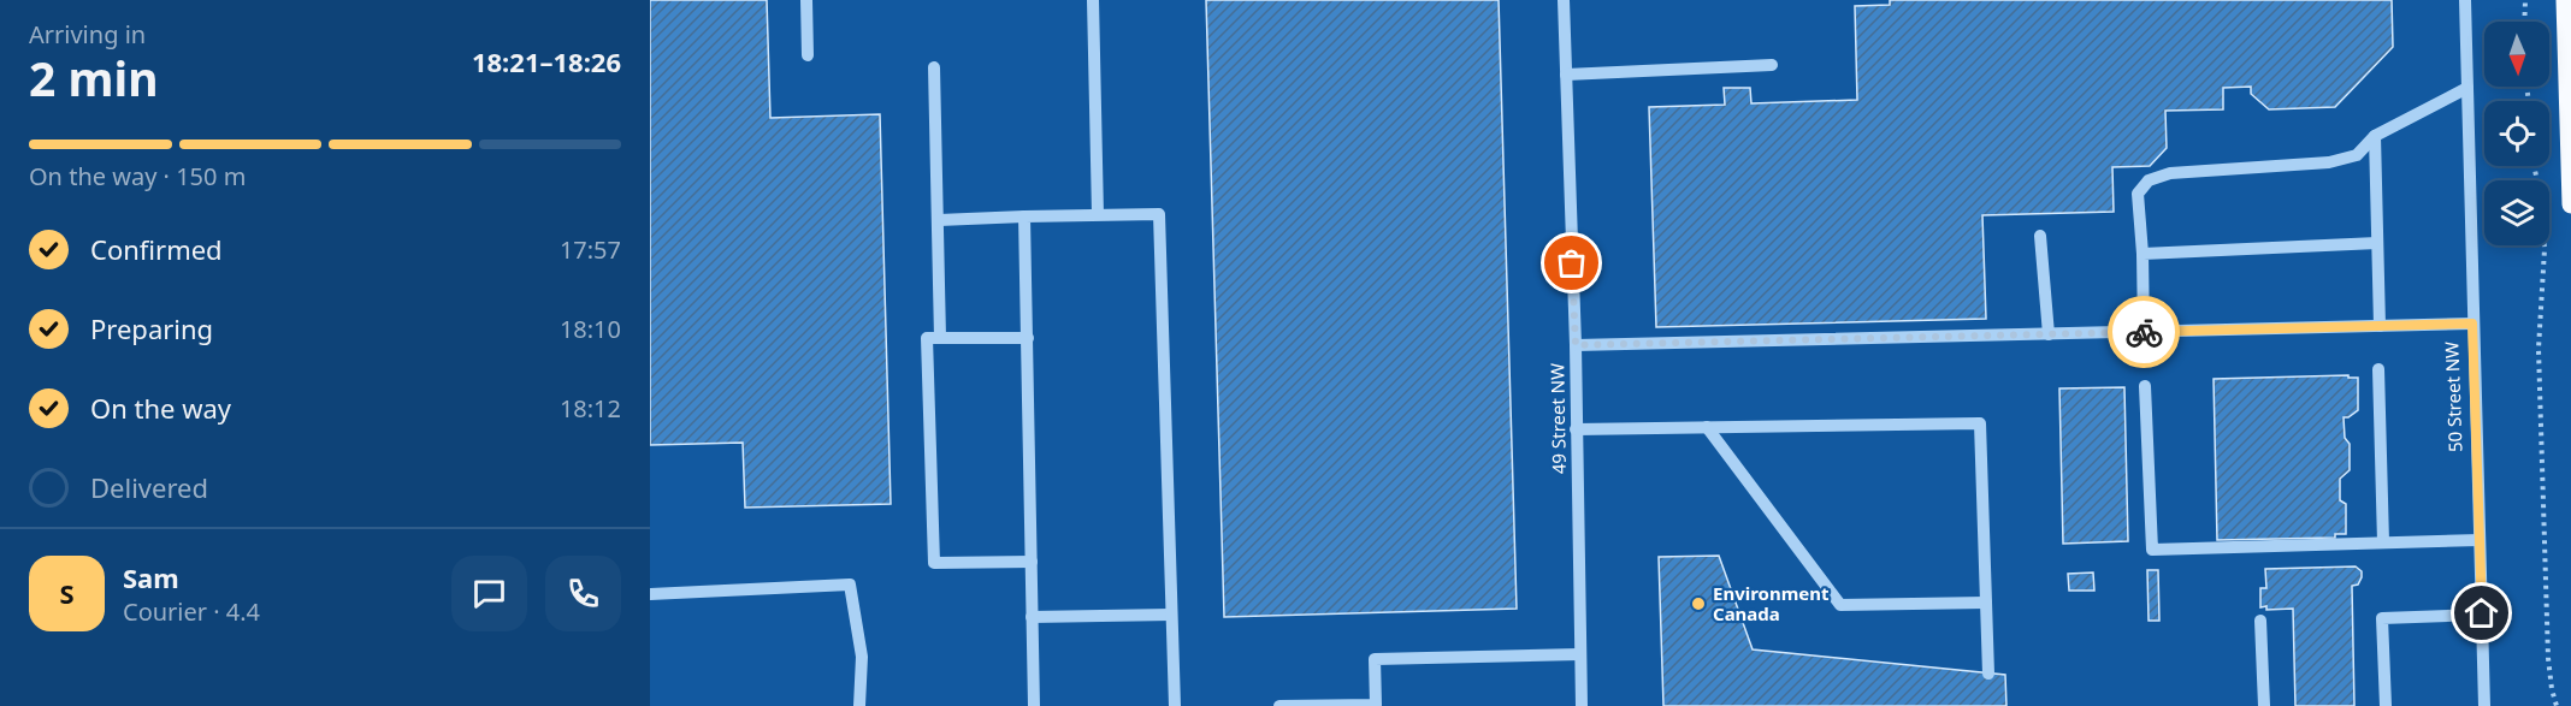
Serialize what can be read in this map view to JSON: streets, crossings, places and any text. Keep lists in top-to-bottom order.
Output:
{
  "streets": {
    "street": ["50 Street NW", "49 Street NW"]
  },
  "places": ["Environment Canada"],
  "north": "bottom",
  "page": {
    "heading": ["2 min", "Arriving in", "18:21–18:26"],
    "panel": ["Sam", "Courier · 4.4"],
    "bar": "On the way · 150 m",
    "list": [
      ["Confirmed", "17:57"],
      ["Preparing", "18:10"],
      ["On the way", "18:12"],
      "Delivered"
    ],
    "round": "S"
  }
}
